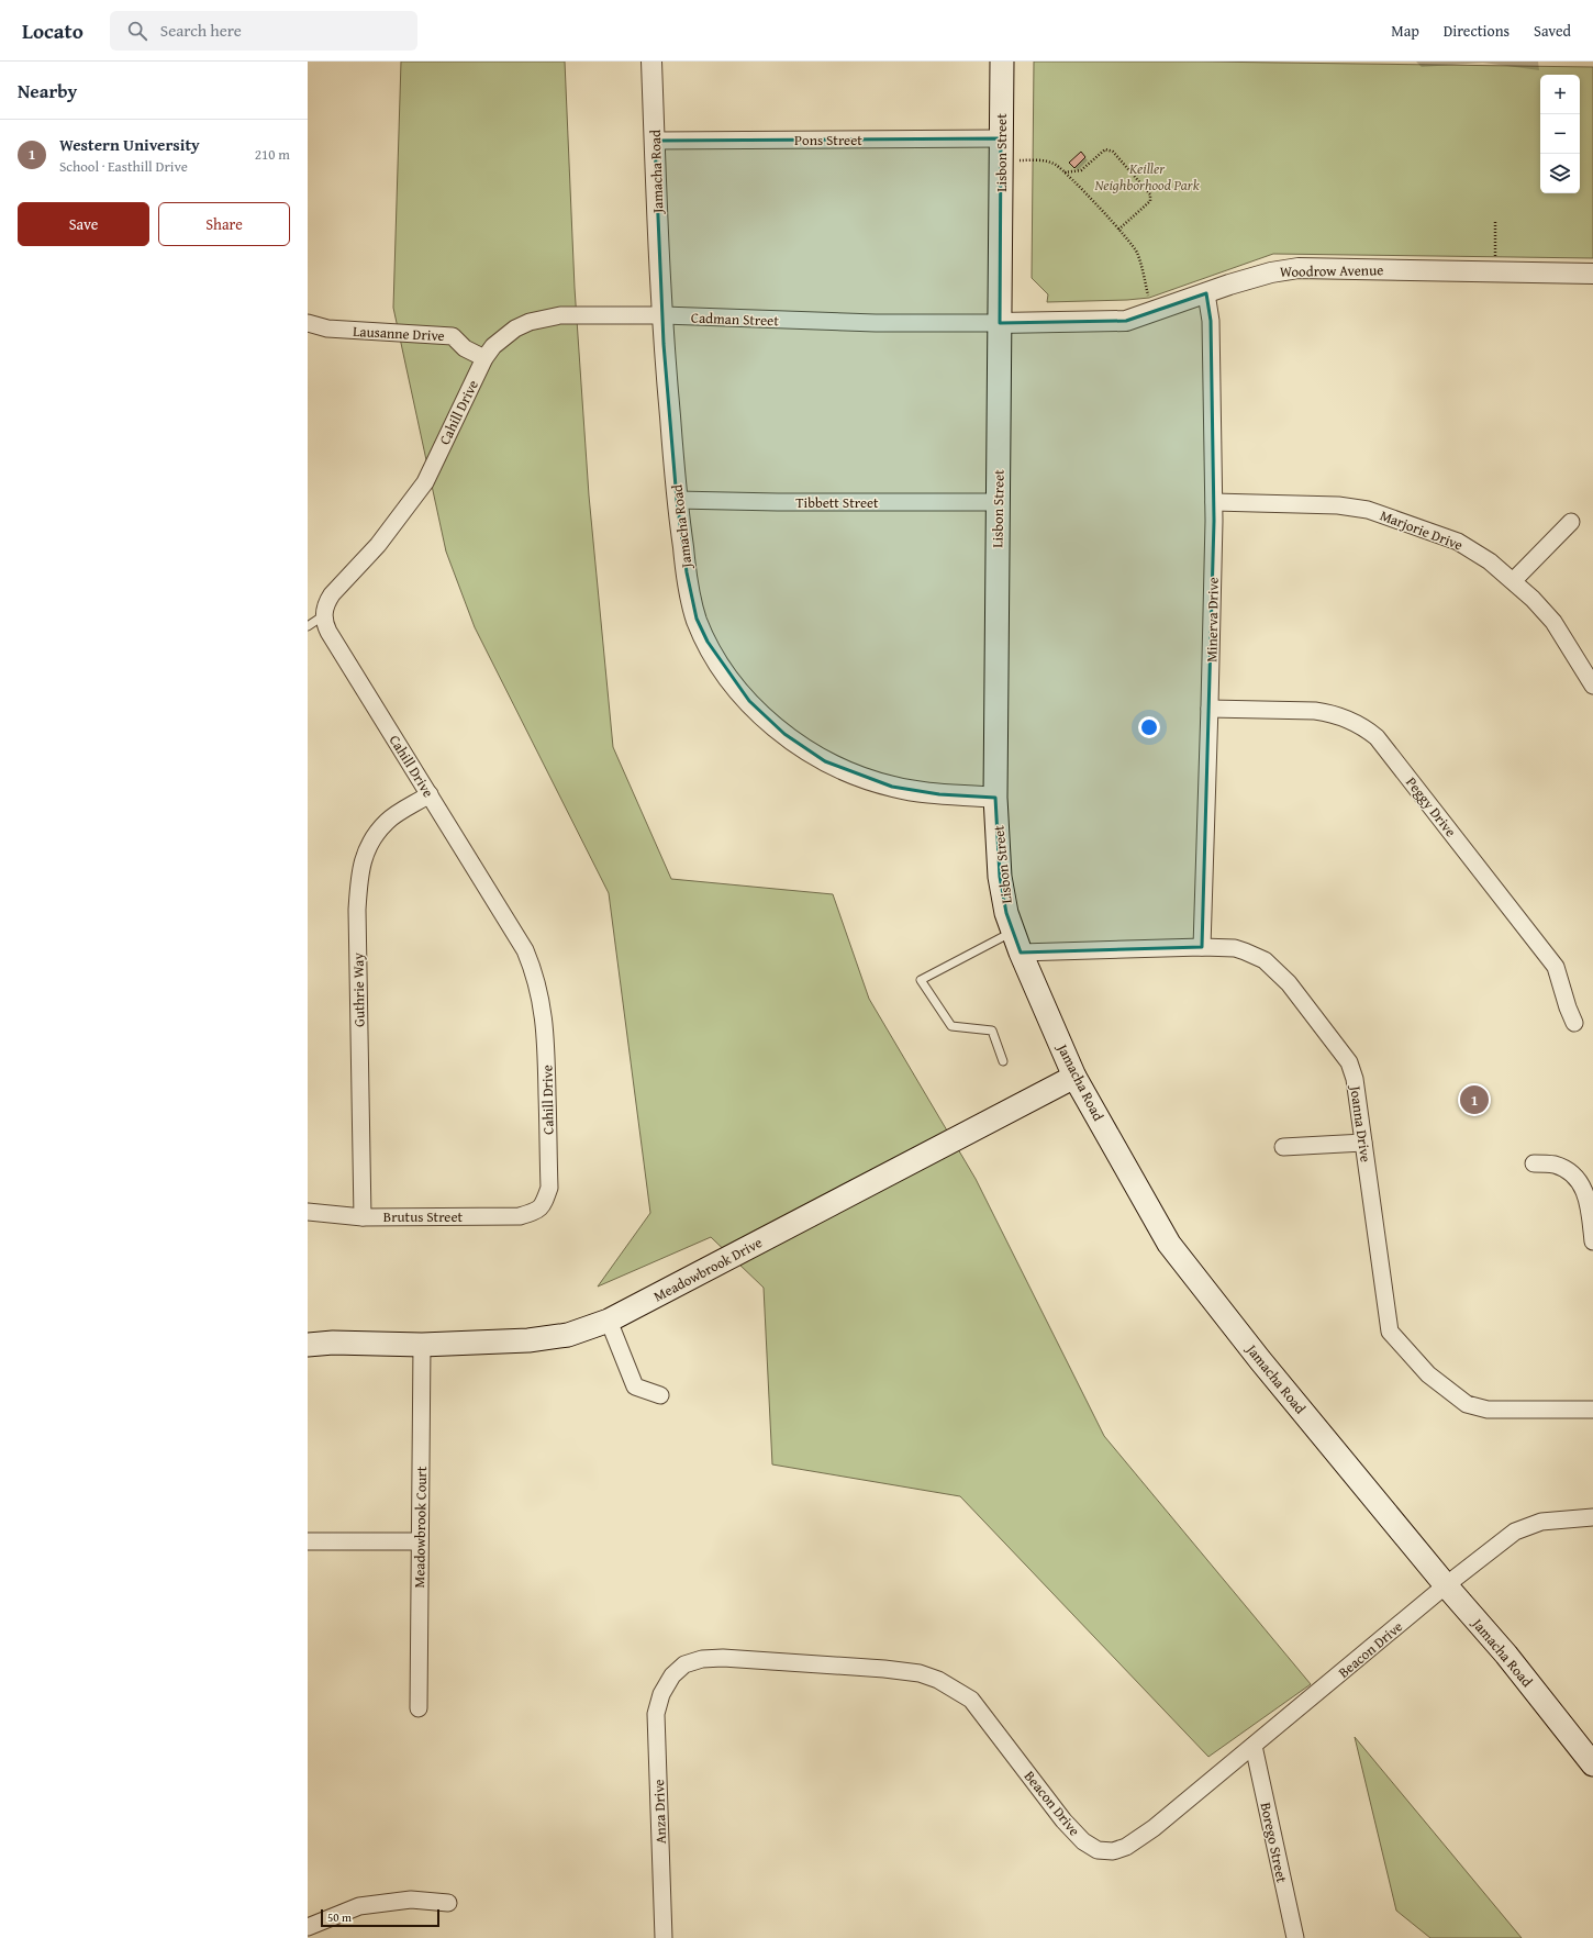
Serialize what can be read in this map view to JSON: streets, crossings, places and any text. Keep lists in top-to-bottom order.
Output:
{
  "streets": {
    "main road": ["Lisbon Street", "Jamacha Road", "Meadowbrook Drive"],
    "street": [
      "Pons Street",
      "Woodrow Avenue",
      "Cadman Street",
      "Lausanne Drive",
      "Cahill Drive",
      "Tibbett Street",
      "Marjorie Drive",
      "Minerva Drive",
      "Peggy Drive",
      "Guthrie Way",
      "Joanna Drive",
      "Brutus Street",
      "Meadowbrook Court",
      "Beacon Drive",
      "Anza Drive",
      "Borego Street"
    ]
  },
  "crossings": [
    ["Pons Street", "Lisbon Street"],
    ["Pons Street", "Jamacha Road"],
    ["Lisbon Street", "Jamacha Road"],
    ["Lisbon Street", "Woodrow Avenue"],
    ["Lisbon Street", "Cadman Street"],
    ["Lisbon Street", "Tibbett Street"],
    ["Lisbon Street", "Joanna Drive"],
    ["Jamacha Road", "Cadman Street"],
    ["Jamacha Road", "Tibbett Street"],
    ["Jamacha Road", "Joanna Drive"],
    ["Jamacha Road", "Meadowbrook Drive"],
    ["Jamacha Road", "Beacon Drive"],
    ["Woodrow Avenue", "Cadman Street"],
    ["Woodrow Avenue", "Minerva Drive"],
    ["Cadman Street", "Lausanne Drive"],
    ["Cadman Street", "Cahill Drive"],
    ["Lausanne Drive", "Cahill Drive"],
    ["Cahill Drive", "Guthrie Way"],
    ["Cahill Drive", "Brutus Street"],
    ["Marjorie Drive", "Minerva Drive"],
    ["Minerva Drive", "Peggy Drive"],
    ["Minerva Drive", "Joanna Drive"],
    ["Guthrie Way", "Brutus Street"],
    ["Meadowbrook Drive", "Meadowbrook Court"],
    ["Beacon Drive", "Anza Drive"],
    ["Beacon Drive", "Borego Street"]
  ],
  "parks": ["Keiller Neighborhood Park"],
  "scale_bar": "50 m",
  "page": {
    "header": "Locato",
    "search": "Search here",
    "nav": ["Map", "Directions", "Saved"],
    "heading": "Nearby",
    "map_buttons": ["+", "−"],
    "list": [
      {
        "mark": "1",
        "name": "Western University",
        "note": "School · Easthill Drive",
        "value": "210 m"
      }
    ],
    "buttons": ["Save", "Share"],
    "pins": "1",
    "scale": "50 m"
  }
}
